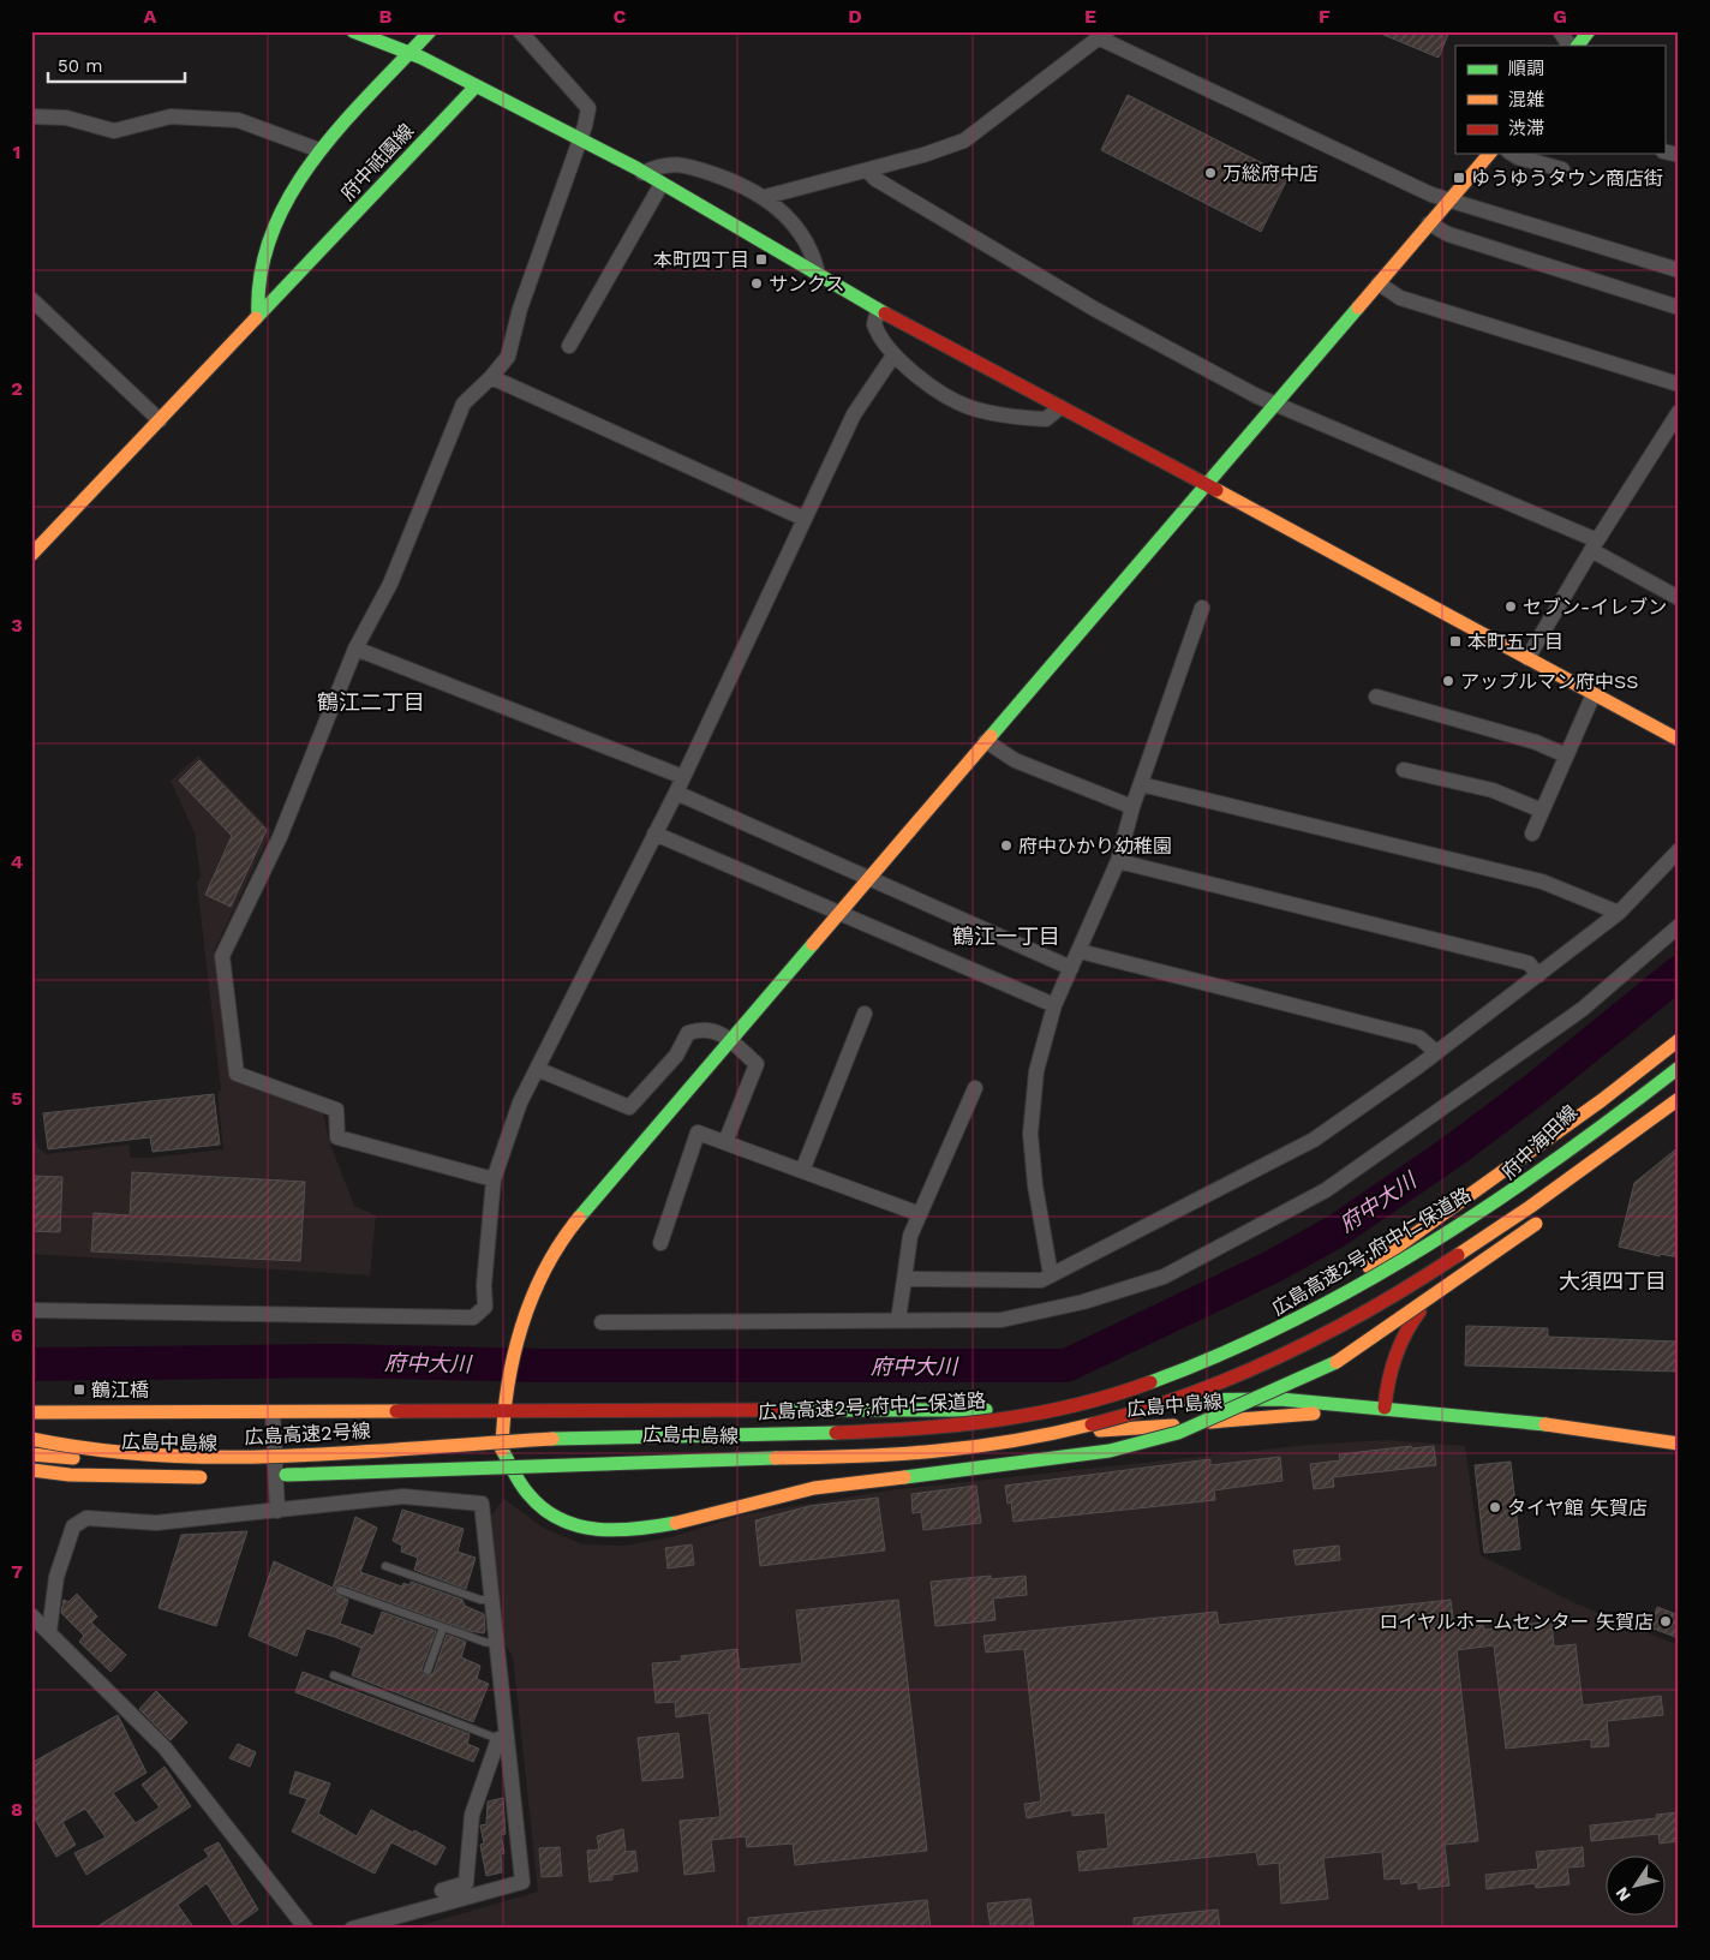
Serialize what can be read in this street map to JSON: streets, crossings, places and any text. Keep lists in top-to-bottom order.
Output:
{
  "streets": {
    "main road": [
      "府中祇園線",
      "府中海田線",
      "広島高速2号;府中仁保道路",
      "広島中島線",
      "広島高速2号線"
    ]
  },
  "crossings": [
    ["府中海田線", "広島中島線"],
    ["広島高速2号;府中仁保道路", "広島高速2号線"]
  ],
  "districts": ["鶴江二丁目", "鶴江一丁目", "大須四丁目"],
  "water": ["府中大川"],
  "places": {
    "other": [
      "万総府中店",
      "サンクス",
      "セブン-イレブン",
      "アップルマン府中SS",
      "府中ひかり幼稚園",
      "タイヤ館 矢賀店",
      "ロイヤルホームセンター 矢賀店"
    ],
    "transit": [
      "ゆうゆうタウン商店街",
      "本町四丁目",
      "本町五丁目",
      "鶴江橋"
    ]
  },
  "legend": ["順調", "混雑", "渋滞"],
  "scale_bar": "50 m",
  "north": "bottom left",
  "grid": {
    "columns": [
      "A",
      "B",
      "C",
      "D",
      "E",
      "F",
      "G"
    ],
    "rows": [
      "1",
      "2",
      "3",
      "4",
      "5",
      "6",
      "7",
      "8"
    ]
  }
}
